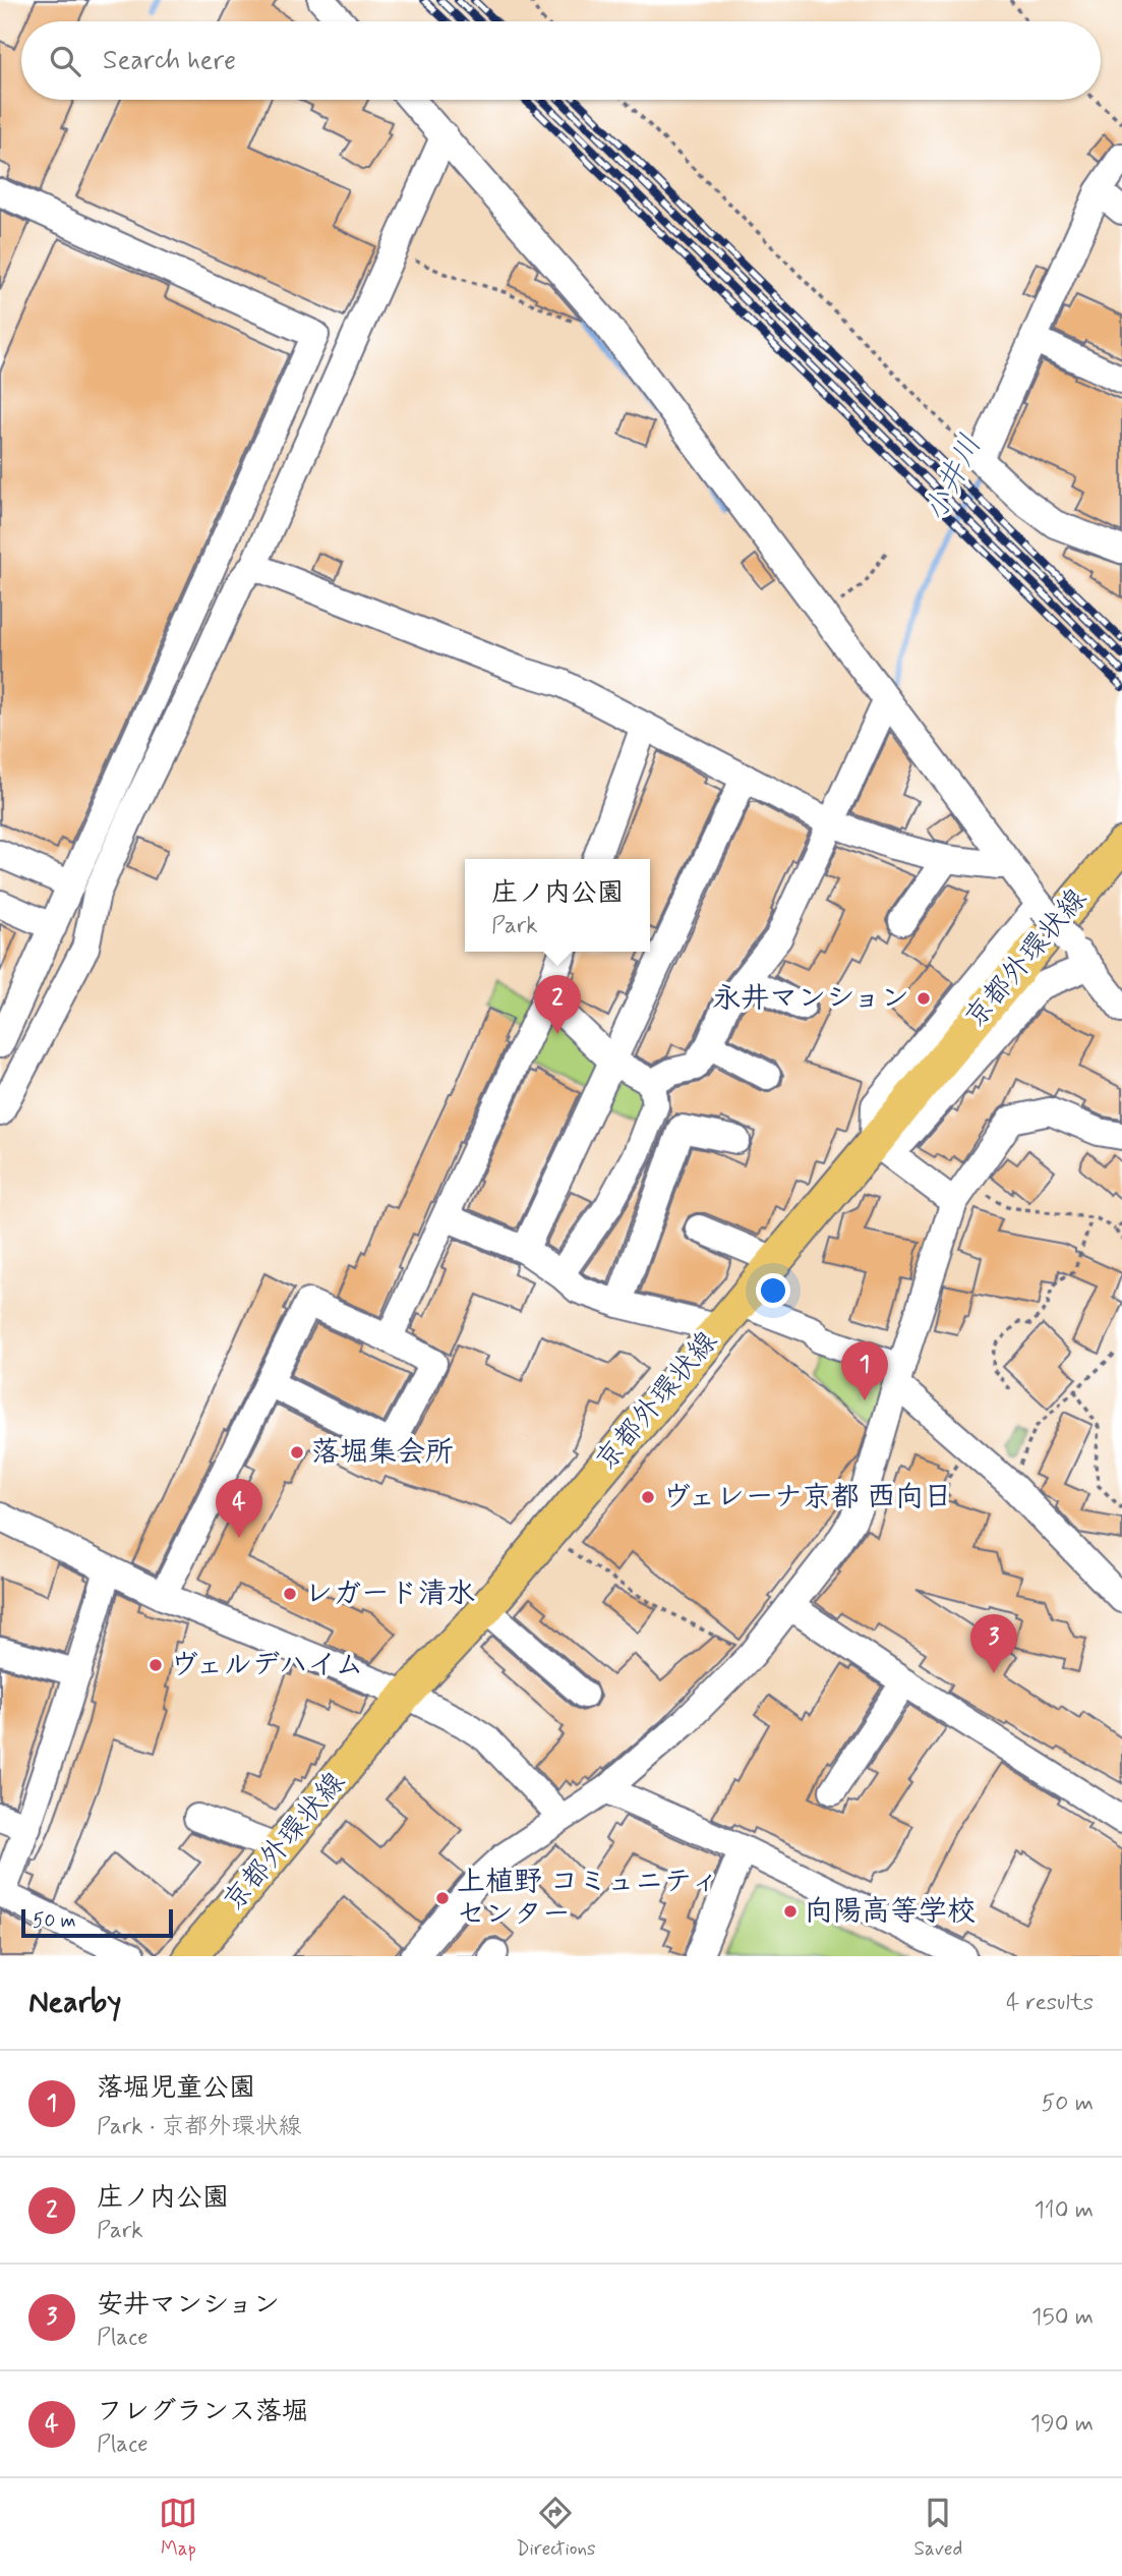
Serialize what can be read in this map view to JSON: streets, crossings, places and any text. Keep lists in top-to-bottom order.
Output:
{
  "streets": {
    "main road": ["京都外環状線"]
  },
  "water": ["小井川"],
  "places": [
    "永井マンション",
    "落堀集会所",
    "ヴェレーナ京都 西向日",
    "レガード清水",
    "ヴェルデハイム",
    "上植野 コミュニティ センター",
    "向陽高等学校"
  ],
  "scale_bar": "50 m",
  "page": {
    "search": "Search here",
    "popup": ["庄ノ内公園", "Park"],
    "pins": [
      "2",
      "1",
      "4",
      "3"
    ],
    "scale": "50 m",
    "heading": ["Nearby", "4 results"],
    "list": [
      {
        "mark": "1",
        "name": "落堀児童公園",
        "note": "Park · 京都外環状線",
        "value": "50 m"
      },
      {
        "mark": "2",
        "name": "庄ノ内公園",
        "note": "Park",
        "value": "110 m"
      },
      {
        "mark": "3",
        "name": "安井マンション",
        "note": "Place",
        "value": "150 m"
      },
      {
        "mark": "4",
        "name": "フレグランス落堀",
        "note": "Place",
        "value": "190 m"
      }
    ],
    "nav": ["Map", "Directions", "Saved"]
  }
}
